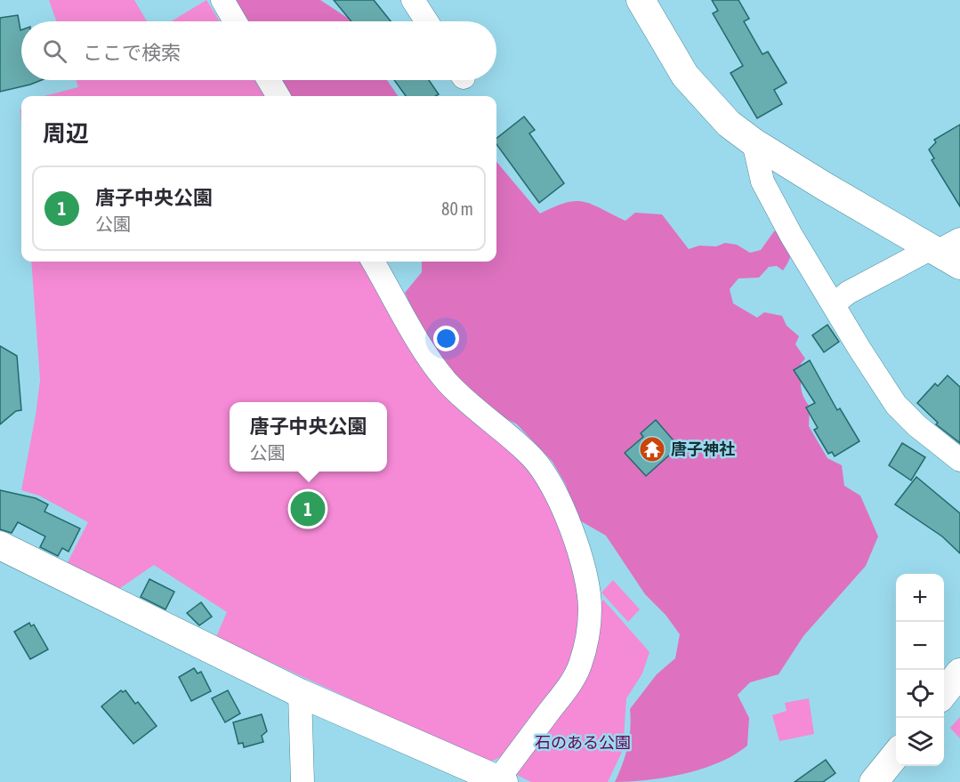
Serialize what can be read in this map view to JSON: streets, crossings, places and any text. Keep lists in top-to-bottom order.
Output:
{
  "parks": ["石のある公園"],
  "places": {
    "temple": ["唐子神社"]
  },
  "page": {
    "search": "ここで検索",
    "heading": "周辺",
    "list": [
      {
        "mark": "1",
        "name": "唐子中央公園",
        "note": "公園",
        "value": "80 m"
      }
    ],
    "popup": ["唐子中央公園", "公園"],
    "pins": "1",
    "map_buttons": ["+", "−"]
  }
}
